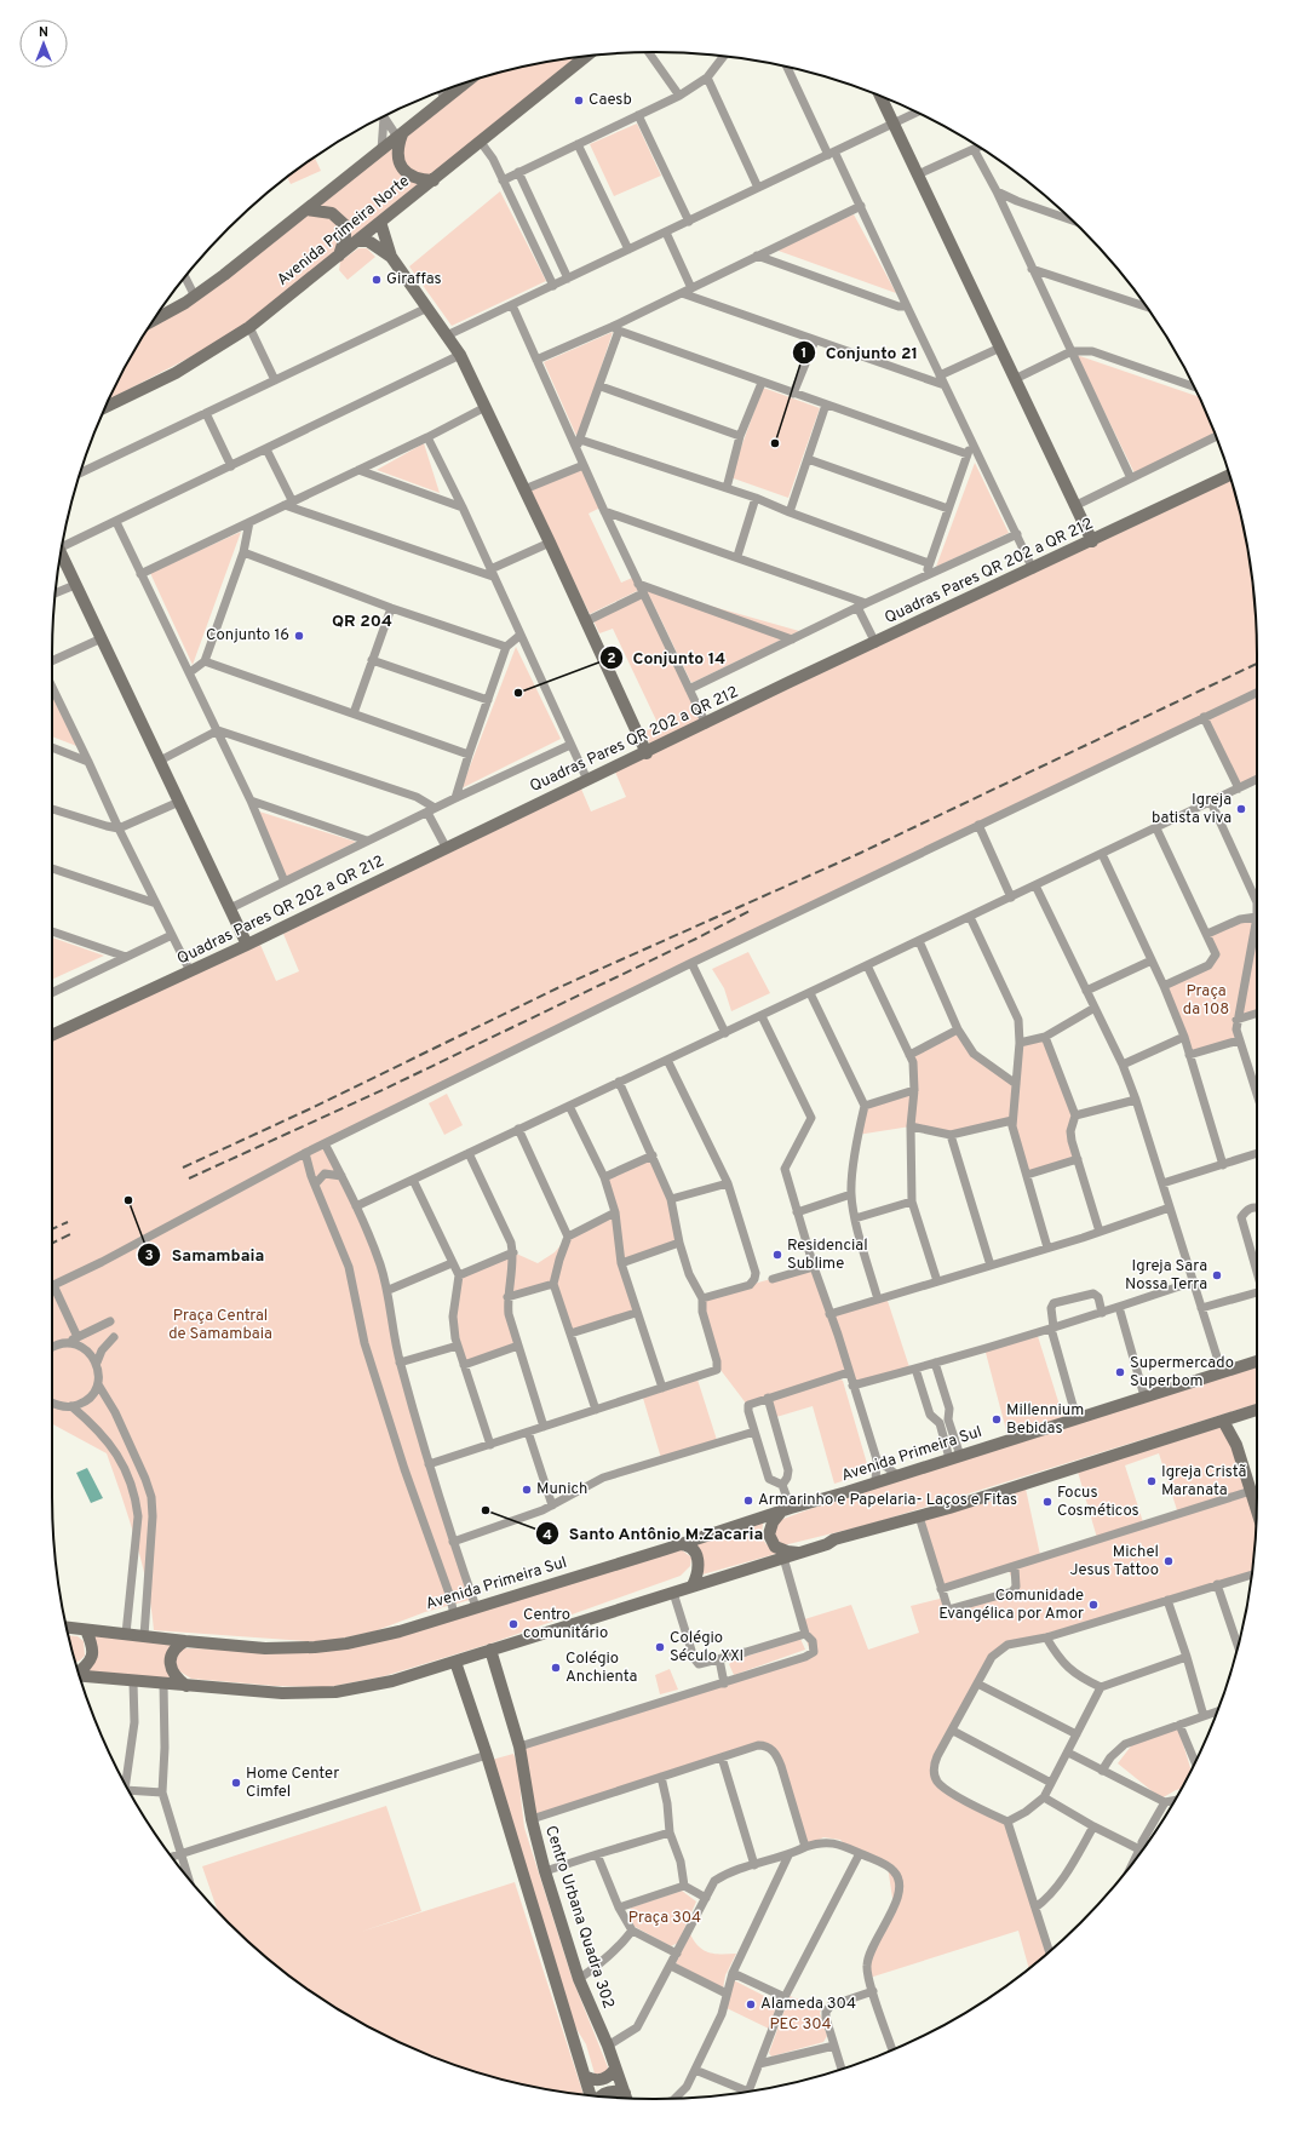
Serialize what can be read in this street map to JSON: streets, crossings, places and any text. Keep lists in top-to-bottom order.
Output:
{
  "streets": {
    "street": [
      "Avenida Primeira Norte",
      "Quadras Pares QR 202 a QR 212",
      "Avenida Primeira Sul",
      "Centro Urbana Quadra 302"
    ]
  },
  "districts": ["QR 204"],
  "parks": [
    "Praça da 108",
    "Praça Central de Samambaia",
    "Praça 304",
    "PEC 304"
  ],
  "places": [
    "Caesb",
    "Giraffas",
    "Conjunto 21",
    "Conjunto 16",
    "Conjunto 14",
    "Igreja batista viva",
    "Samambaia",
    "Residencial Sublime",
    "Igreja Sara Nossa Terra",
    "Supermercado Superbom",
    "Millennium Bebidas",
    "Igreja Cristã Maranata",
    "Munich",
    "Armarinho e Papelaria- Laços e Fitas",
    "Focus Cosméticos",
    "Santo Antônio M.Zacaria",
    "Michel Jesus Tattoo",
    "Comunidade Evangélica por Amor",
    "Centro comunitário",
    "Colégio Século XXI",
    "Colégio Anchienta",
    "Home Center Cimfel",
    "Alameda 304"
  ],
  "north": "top"
}
